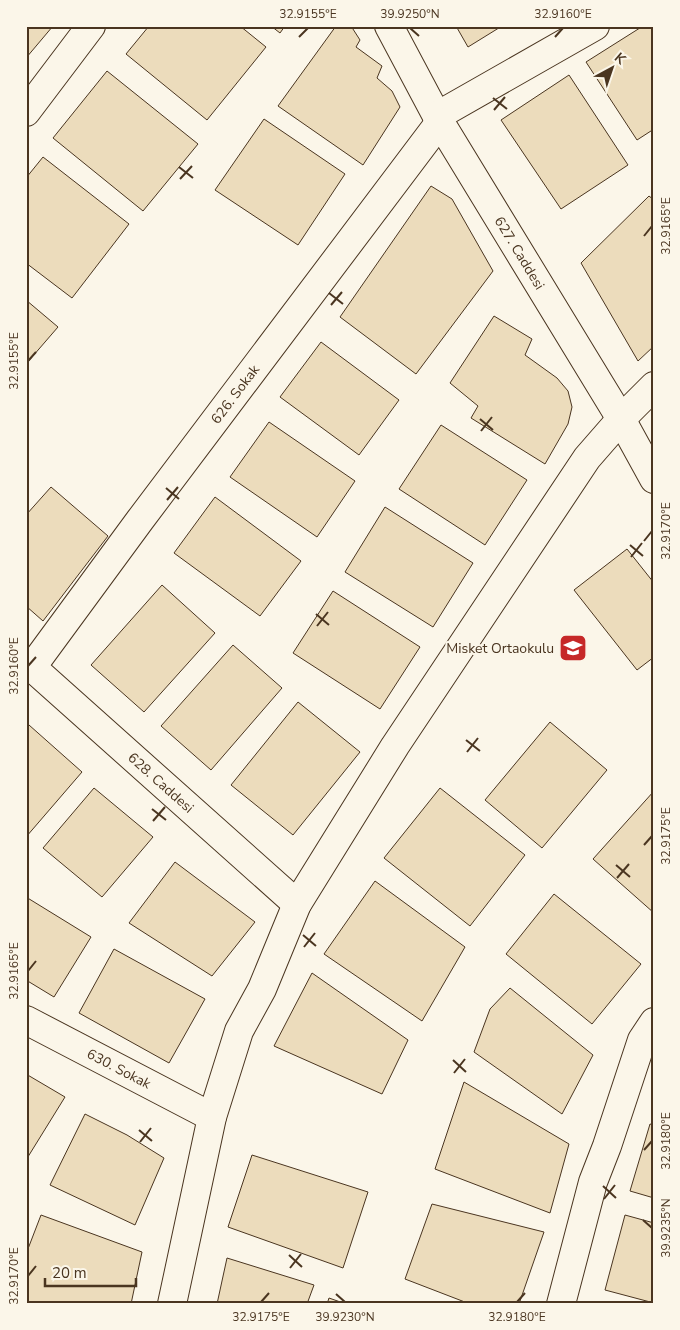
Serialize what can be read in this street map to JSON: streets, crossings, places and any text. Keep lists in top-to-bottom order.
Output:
{
  "streets": {
    "street": [
      "627. Caddesi",
      "626. Sokak",
      "628. Caddesi",
      "630. Sokak"
    ]
  },
  "crossings": [
    ["627. Caddesi", "626. Sokak"],
    ["626. Sokak", "628. Caddesi"]
  ],
  "places": {
    "school or university": ["Misket Ortaokulu"]
  },
  "scale_bar": "20 m",
  "north": "top right",
  "coordinates": [
    "32.9155°E",
    "39.9250°N",
    "32.9160°E",
    "32.9165°E",
    "32.9170°E",
    "32.9175°E",
    "32.9180°E",
    "39.9235°N",
    "39.9230°N"
  ]
}
